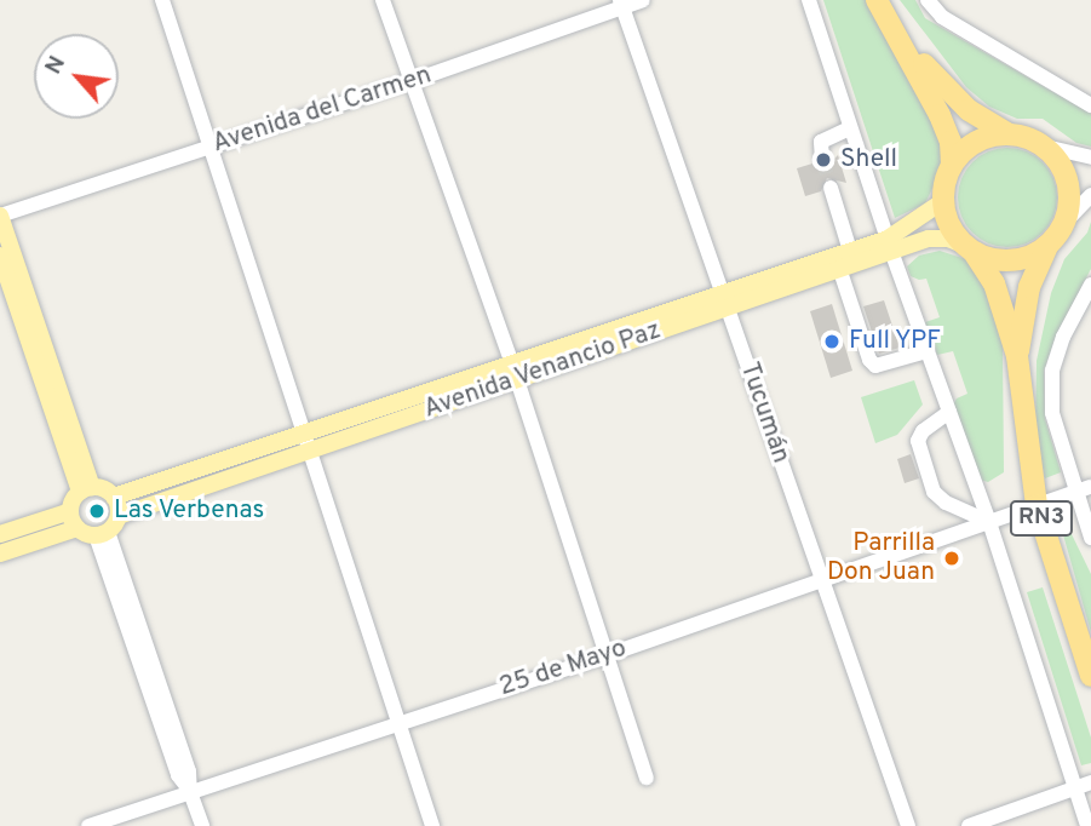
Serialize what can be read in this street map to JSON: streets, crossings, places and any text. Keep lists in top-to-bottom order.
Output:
{
  "streets": {
    "highway": ["RN3"],
    "main road": ["Avenida Venancio Paz"],
    "street": ["Avenida del Carmen", "Tucumán", "25 de Mayo"]
  },
  "crossings": [
    ["Avenida del Carmen", "Tucumán"],
    ["Avenida Venancio Paz", "Tucumán"],
    ["Avenida Venancio Paz", "RN3"],
    ["Tucumán", "25 de Mayo"],
    ["RN3", "25 de Mayo"]
  ],
  "places": [
    "Shell",
    "Full YPF",
    "Las Verbenas",
    "Parrilla Don Juan"
  ],
  "north": "top left"
}
